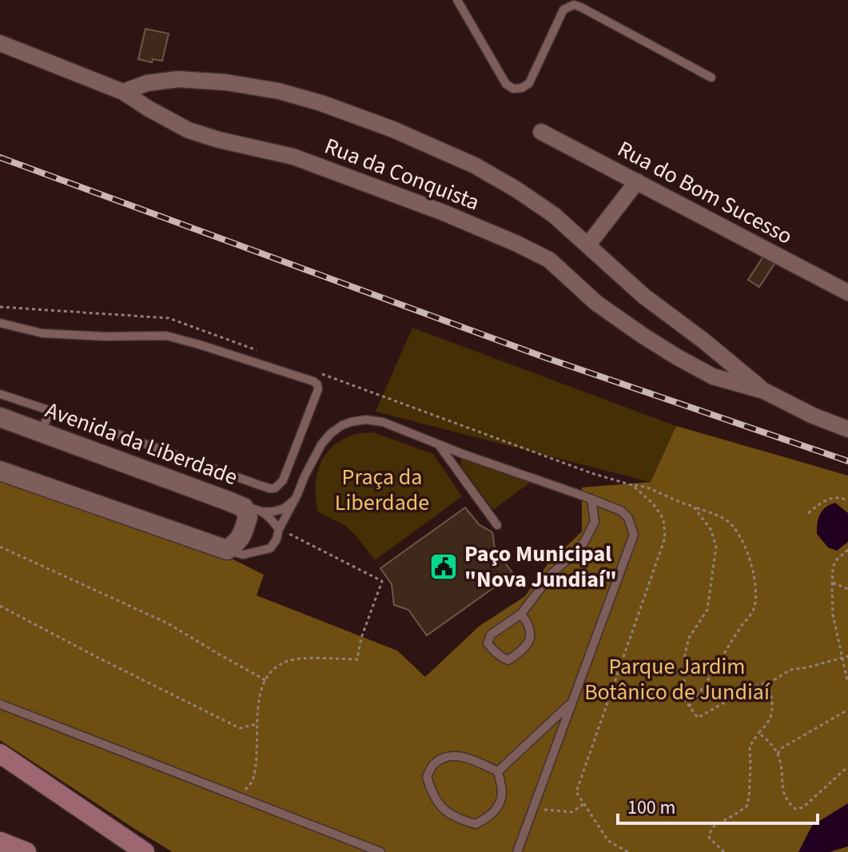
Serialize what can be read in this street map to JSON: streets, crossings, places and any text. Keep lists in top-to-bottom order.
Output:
{
  "streets": {
    "street": ["Rua da Conquista", "Rua do Bom Sucesso", "Avenida da Liberdade"]
  },
  "parks": ["Praça da Liberdade", "Parque Jardim Botânico de Jundiaí"],
  "places": {
    "public building": ["Paço Municipal \"Nova Jundiaí\""]
  },
  "scale_bar": "100 m"
}
